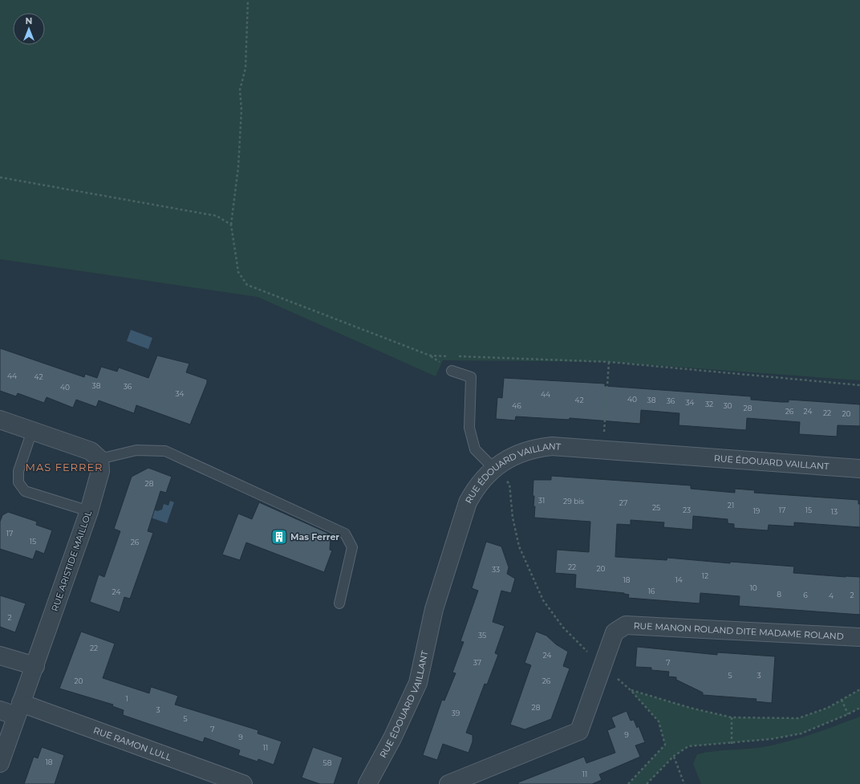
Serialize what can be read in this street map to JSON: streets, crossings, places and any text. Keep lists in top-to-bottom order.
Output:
{
  "streets": {
    "street": [
      "RUE ÉDOUARD VAILLANT",
      "RUE ARISTIDE MAILLOL",
      "RUE MANON ROLAND DITE MADAME ROLAND",
      "RUE RAMON LULL"
    ]
  },
  "crossings": [
    ["RUE ARISTIDE MAILLOL", "RUE RAMON LULL"]
  ],
  "districts": ["MAS FERRER"],
  "places": {
    "building": ["Mas Ferrer"]
  },
  "house_numbers": [
    "44",
    "42",
    "38",
    "36",
    "40",
    "34",
    "44",
    "40",
    "42",
    "38",
    "36",
    "34",
    "32",
    "46",
    "30",
    "28",
    "26",
    "24",
    "22",
    "20",
    "28",
    "31",
    "29 bis",
    "27",
    "21",
    "25",
    "23",
    "17",
    "15",
    "19",
    "13",
    "17",
    "15",
    "26",
    "22",
    "20",
    "33",
    "12",
    "18",
    "14",
    "10",
    "16",
    "24",
    "8",
    "6",
    "2",
    "4",
    "2",
    "35",
    "22",
    "24",
    "37",
    "7",
    "5",
    "3",
    "20",
    "26",
    "1",
    "28",
    "3",
    "39",
    "5",
    "7",
    "9",
    "9",
    "11",
    "18",
    "58",
    "11"
  ],
  "north": "top"
}
